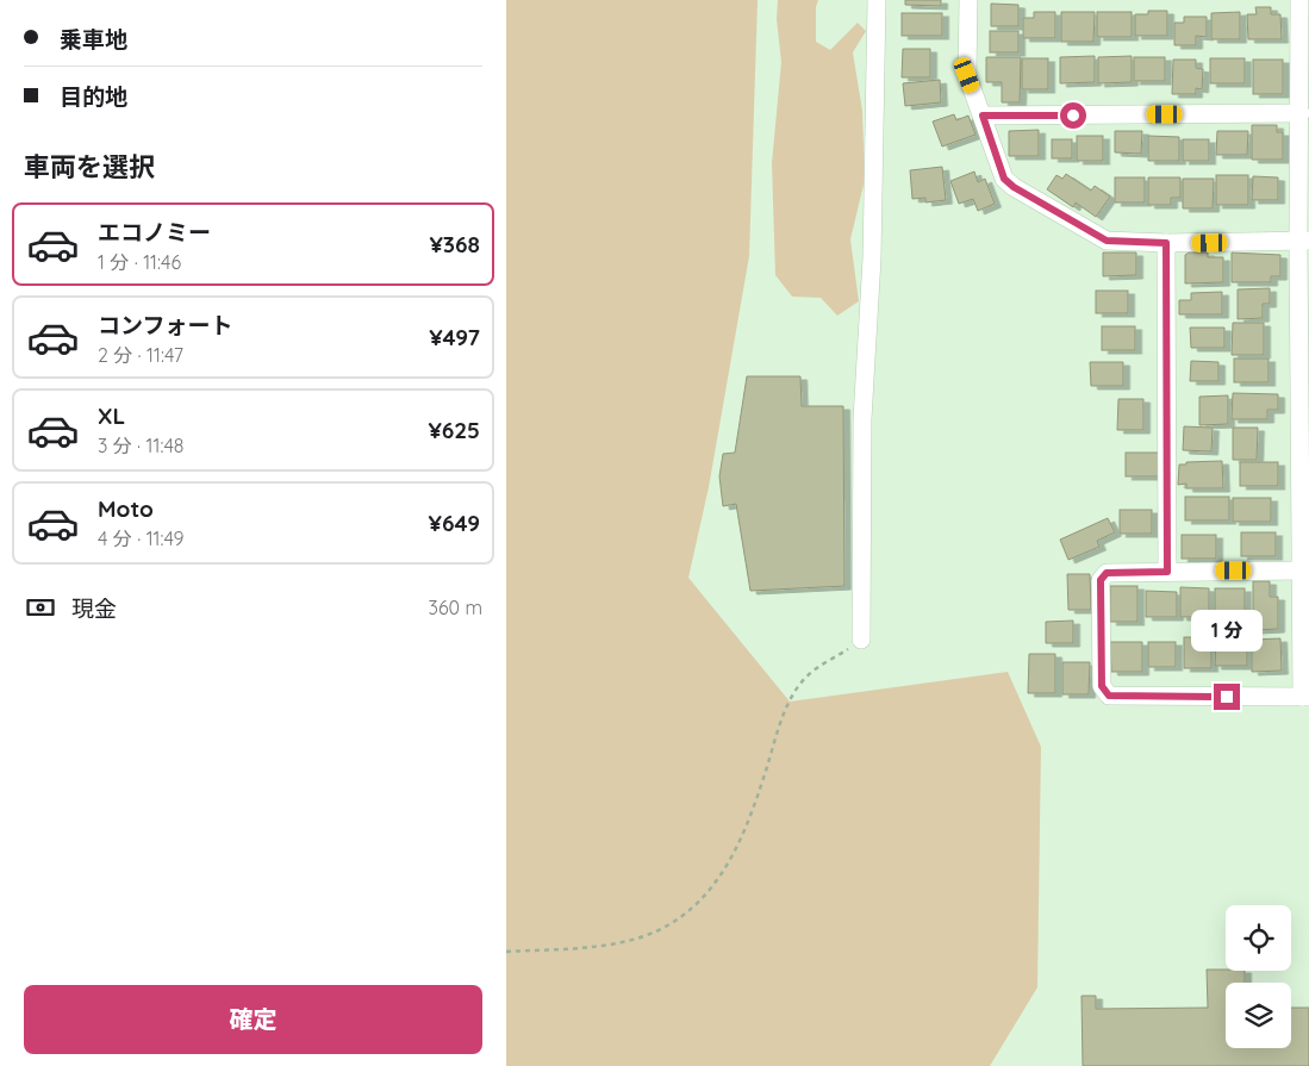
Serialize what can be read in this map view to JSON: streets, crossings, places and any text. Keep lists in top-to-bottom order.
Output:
{
  "page": {
    "banner": ["乗車地", "目的地"],
    "heading": "車両を選択",
    "list": [
      {
        "name": "エコノミー",
        "note": "1 分 · 11:46",
        "value": "¥368"
      },
      {
        "name": "コンフォート",
        "note": "2 分 · 11:47",
        "value": "¥497"
      },
      {
        "name": "XL",
        "note": "3 分 · 11:48",
        "value": "¥625"
      },
      {
        "name": "Moto",
        "note": "4 分 · 11:49",
        "value": "¥649"
      }
    ],
    "pay": ["現金", "360 m"],
    "bubble": "1 分",
    "buttons": "確定"
  }
}
